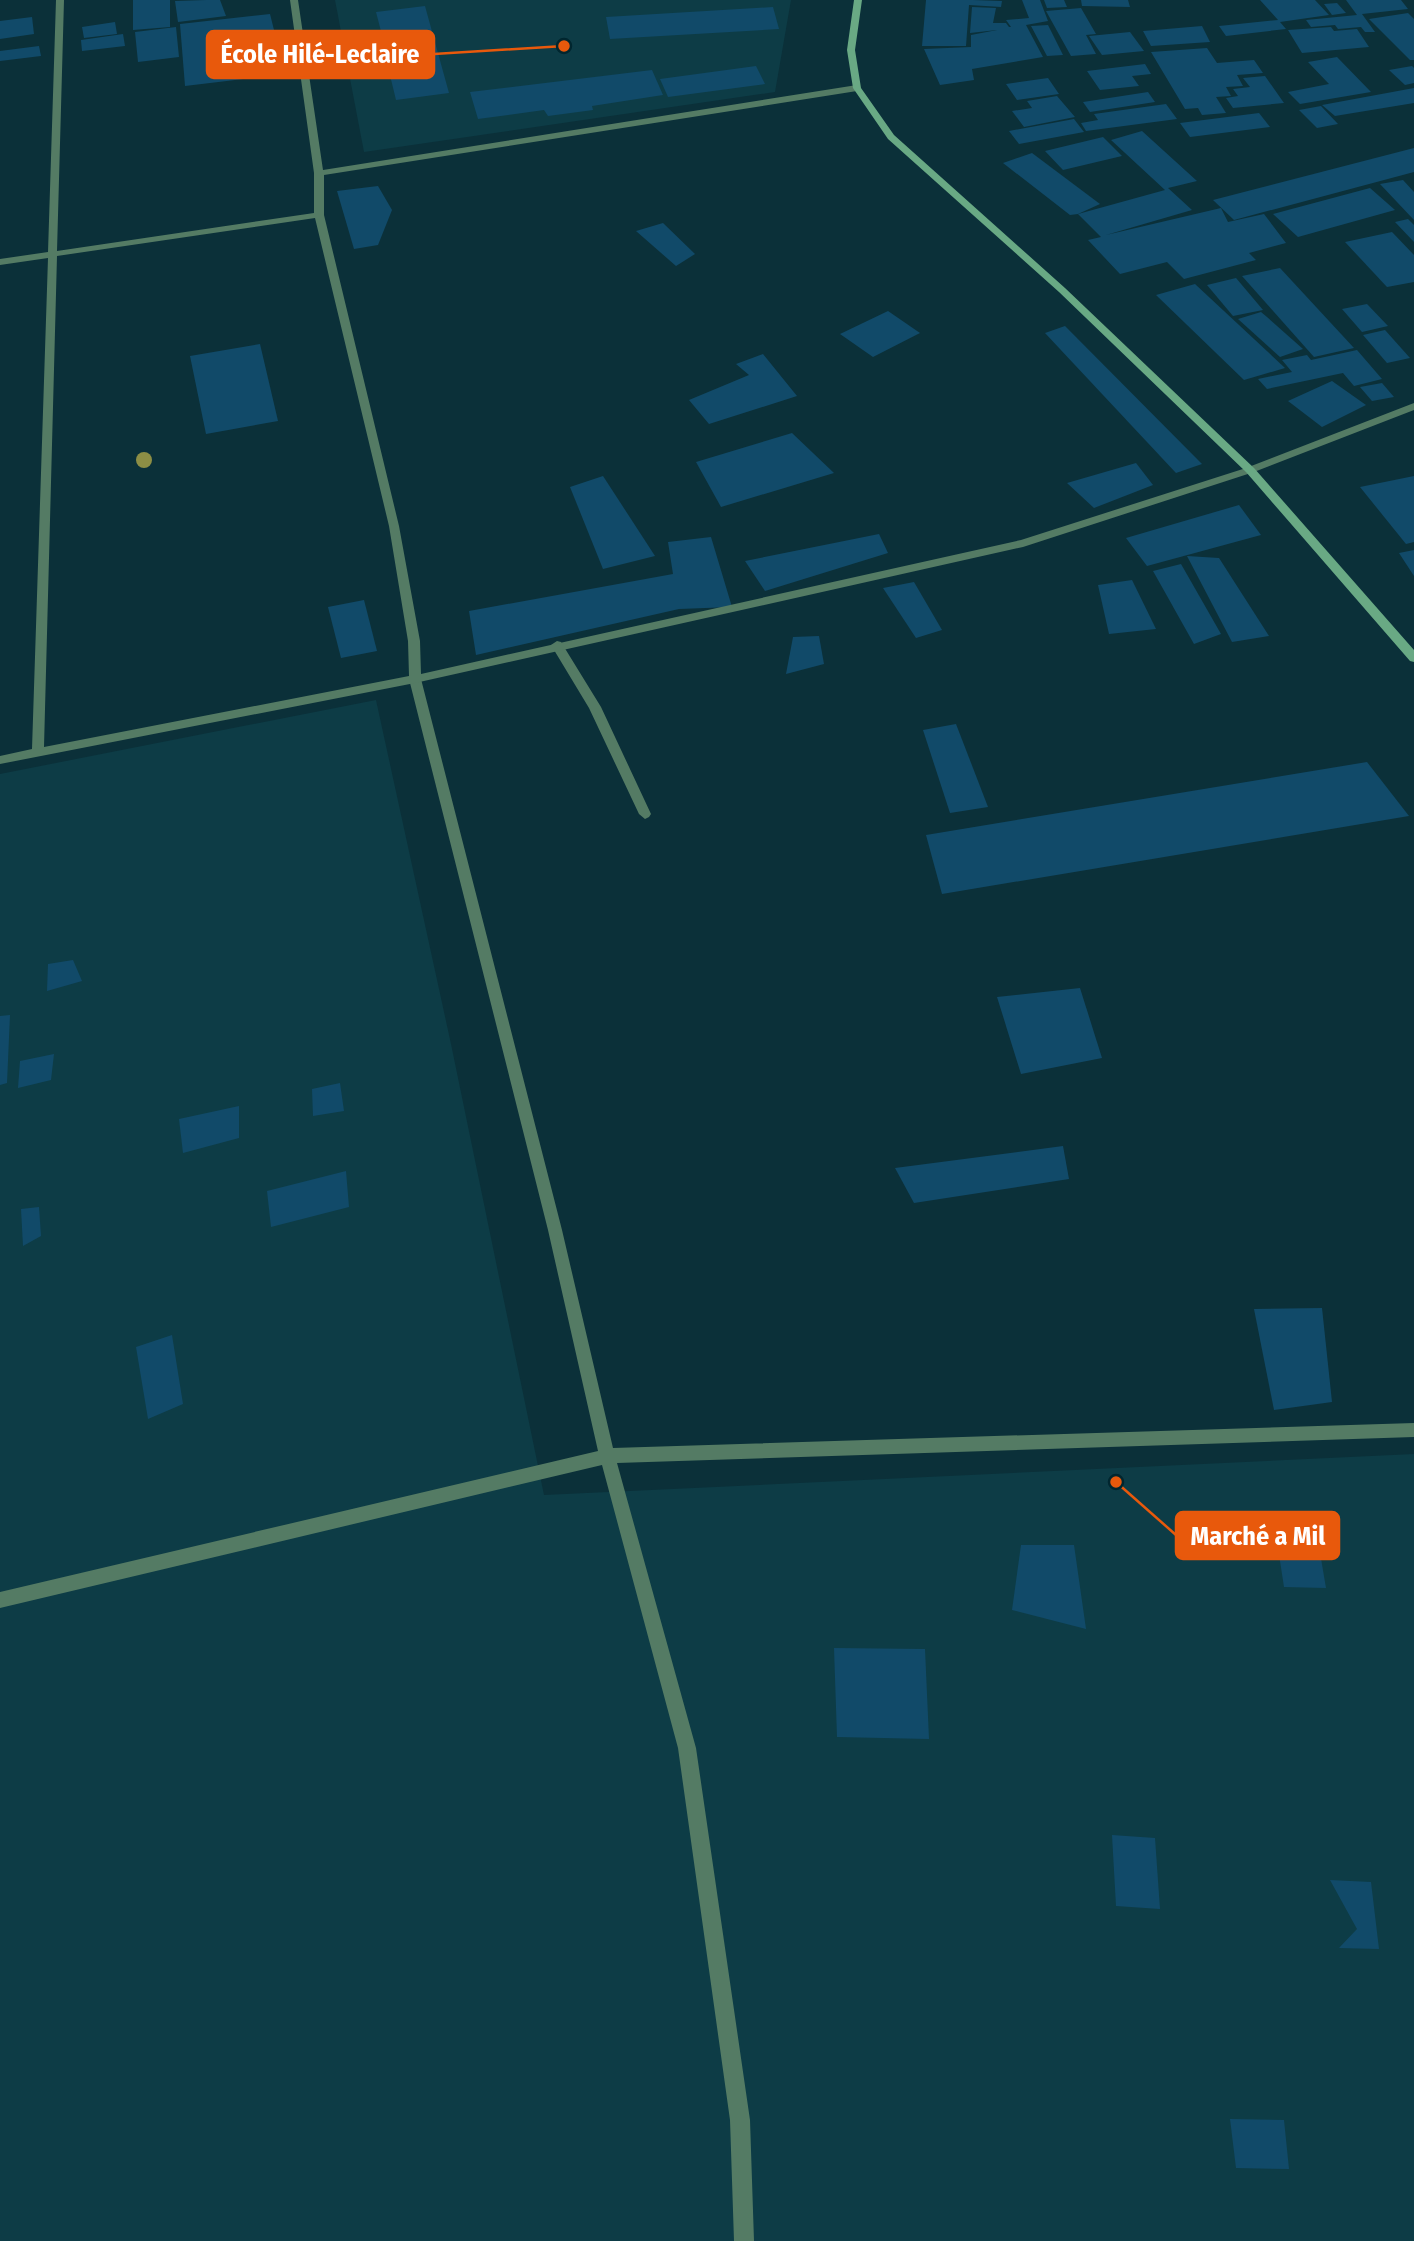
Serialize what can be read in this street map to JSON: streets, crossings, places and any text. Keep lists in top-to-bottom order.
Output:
{
  "places": ["École Hilé-Leclaire", "Marché a Mil"]
}
